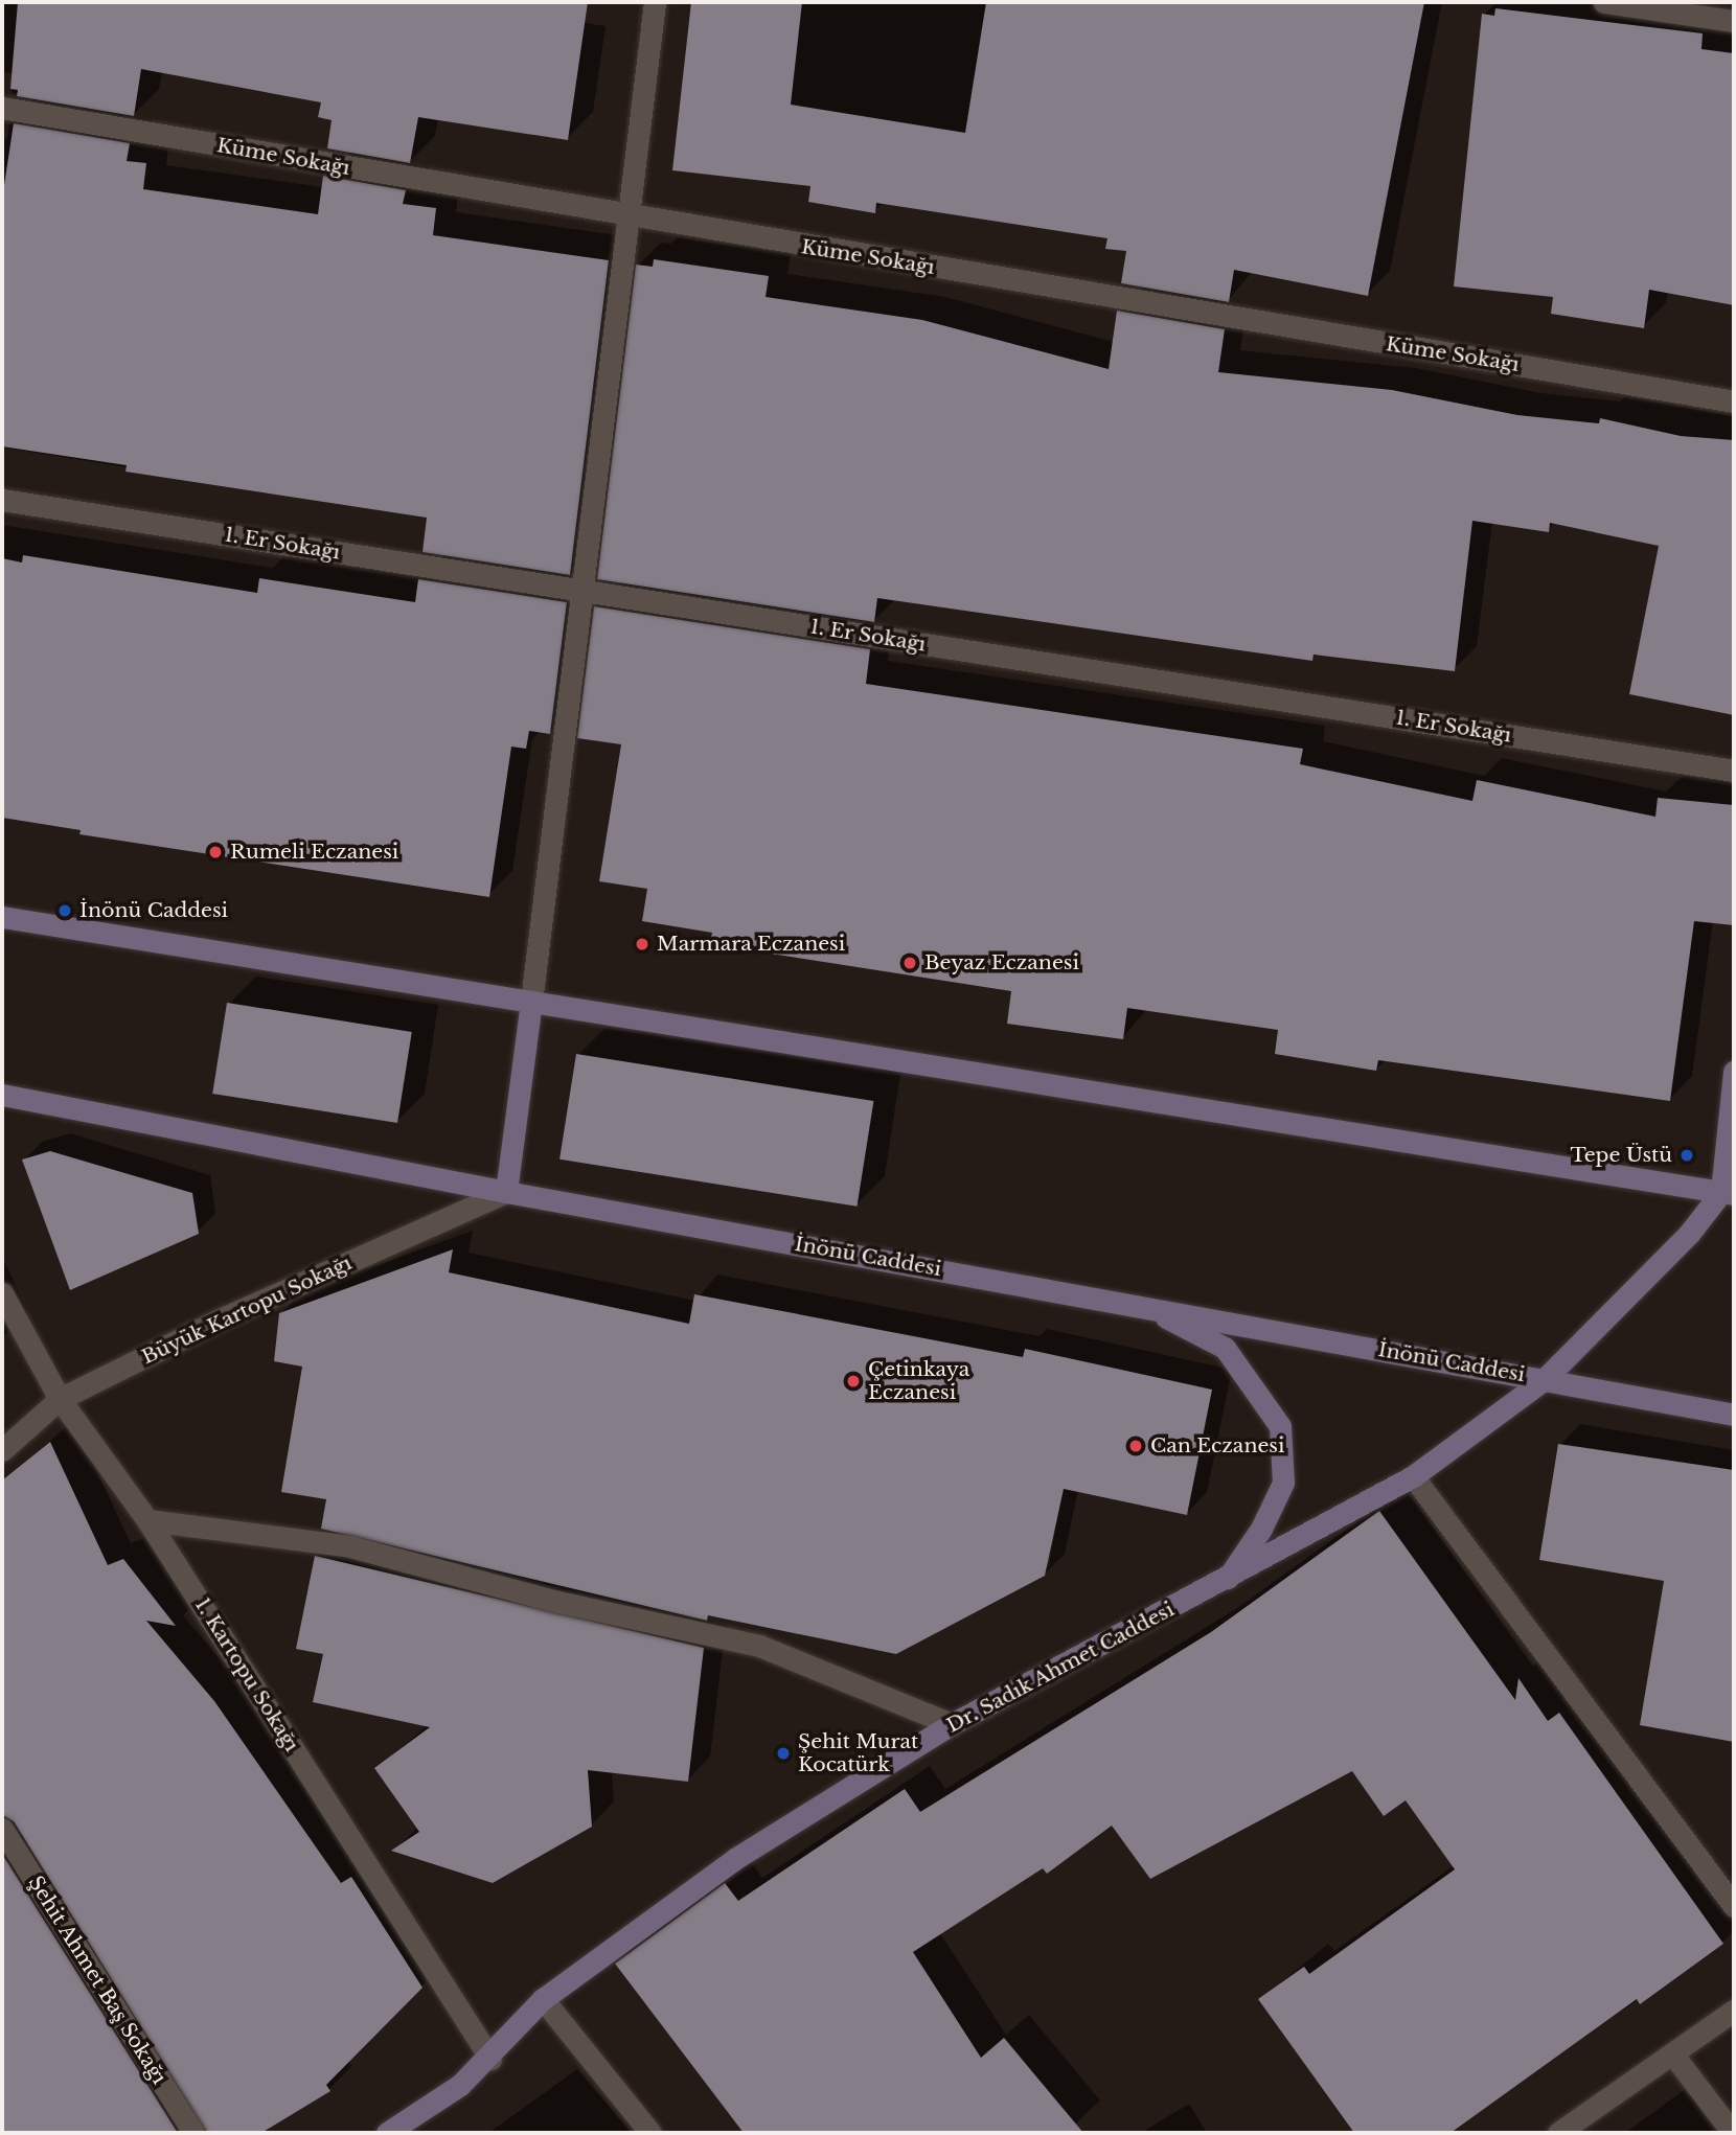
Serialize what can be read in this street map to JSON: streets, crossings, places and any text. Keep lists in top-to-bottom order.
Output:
{
  "streets": {
    "street": [
      "Küme Sokağı",
      "1. Er Sokağı",
      "İnönü Caddesi",
      "Büyük Kartopu Sokağı",
      "Dr. Sadık Ahmet Caddesi",
      "1. Kartopu Sokağı",
      "Şehit Ahmet Baş Sokağı"
    ]
  },
  "crossings": [
    ["İnönü Caddesi", "Büyük Kartopu Sokağı"],
    ["İnönü Caddesi", "Dr. Sadık Ahmet Caddesi"],
    ["Büyük Kartopu Sokağı", "1. Kartopu Sokağı"],
    ["Dr. Sadık Ahmet Caddesi", "1. Kartopu Sokağı"]
  ],
  "places": [
    "Rumeli Eczanesi",
    "İnönü Caddesi",
    "Marmara Eczanesi",
    "Beyaz Eczanesi",
    "Tepe Üstü",
    "Çetinkaya Eczanesi",
    "Can Eczanesi",
    "Şehit Murat Kocatürk"
  ]
}
